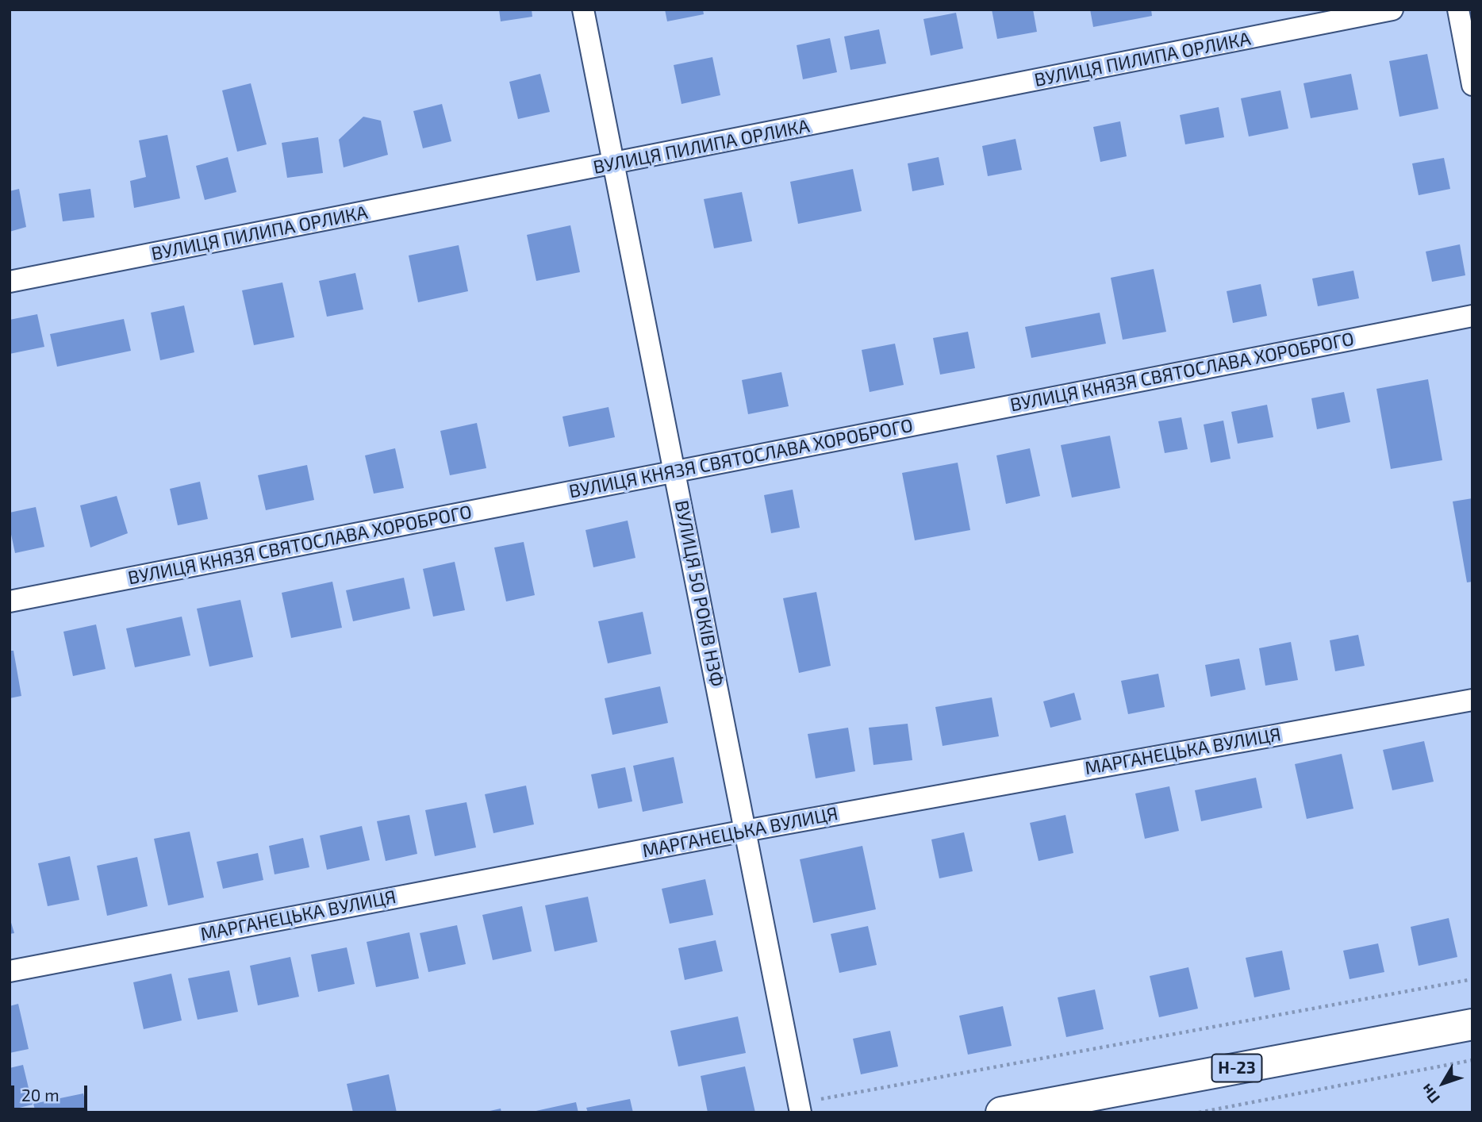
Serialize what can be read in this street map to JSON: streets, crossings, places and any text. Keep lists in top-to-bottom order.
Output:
{
  "streets": {
    "main road": ["Н-23"],
    "street": [
      "ВУЛИЦЯ ПИЛИПА ОРЛИКА",
      "ВУЛИЦЯ КНЯЗЯ СВЯТОСЛАВА ХОРОБРОГО",
      "ВУЛИЦЯ 50 РОКІВ НЗФ",
      "МАРГАНЕЦЬКА ВУЛИЦЯ"
    ]
  },
  "crossings": [
    ["ВУЛИЦЯ ПИЛИПА ОРЛИКА", "ВУЛИЦЯ 50 РОКІВ НЗФ"],
    ["ВУЛИЦЯ КНЯЗЯ СВЯТОСЛАВА ХОРОБРОГО", "ВУЛИЦЯ 50 РОКІВ НЗФ"],
    ["ВУЛИЦЯ 50 РОКІВ НЗФ", "МАРГАНЕЦЬКА ВУЛИЦЯ"]
  ],
  "scale_bar": "20 m",
  "north": "bottom left"
}
